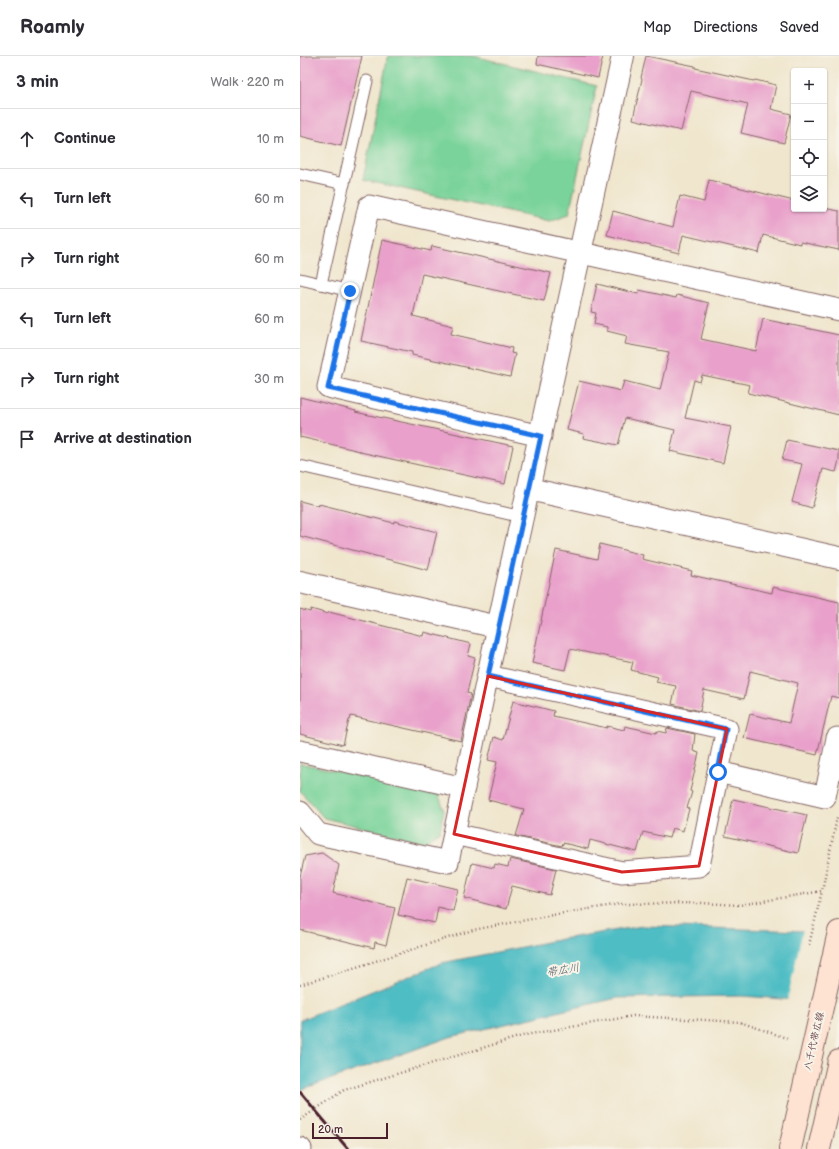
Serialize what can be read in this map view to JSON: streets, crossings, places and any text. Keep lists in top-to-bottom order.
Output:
{
  "streets": {
    "main road": ["八千代帯広線"]
  },
  "water": ["帯広川"],
  "scale_bar": "20 m",
  "page": {
    "header": "Roamly",
    "nav": ["Map", "Directions", "Saved"],
    "heading": ["3 min", "Walk · 220 m"],
    "map_buttons": ["+", "−"],
    "list": [
      ["Continue", "10 m"],
      ["Turn left", "60 m"],
      ["Turn right", "60 m"],
      ["Turn left", "60 m"],
      ["Turn right", "30 m"],
      "Arrive at destination"
    ],
    "scale": "20 m"
  }
}
